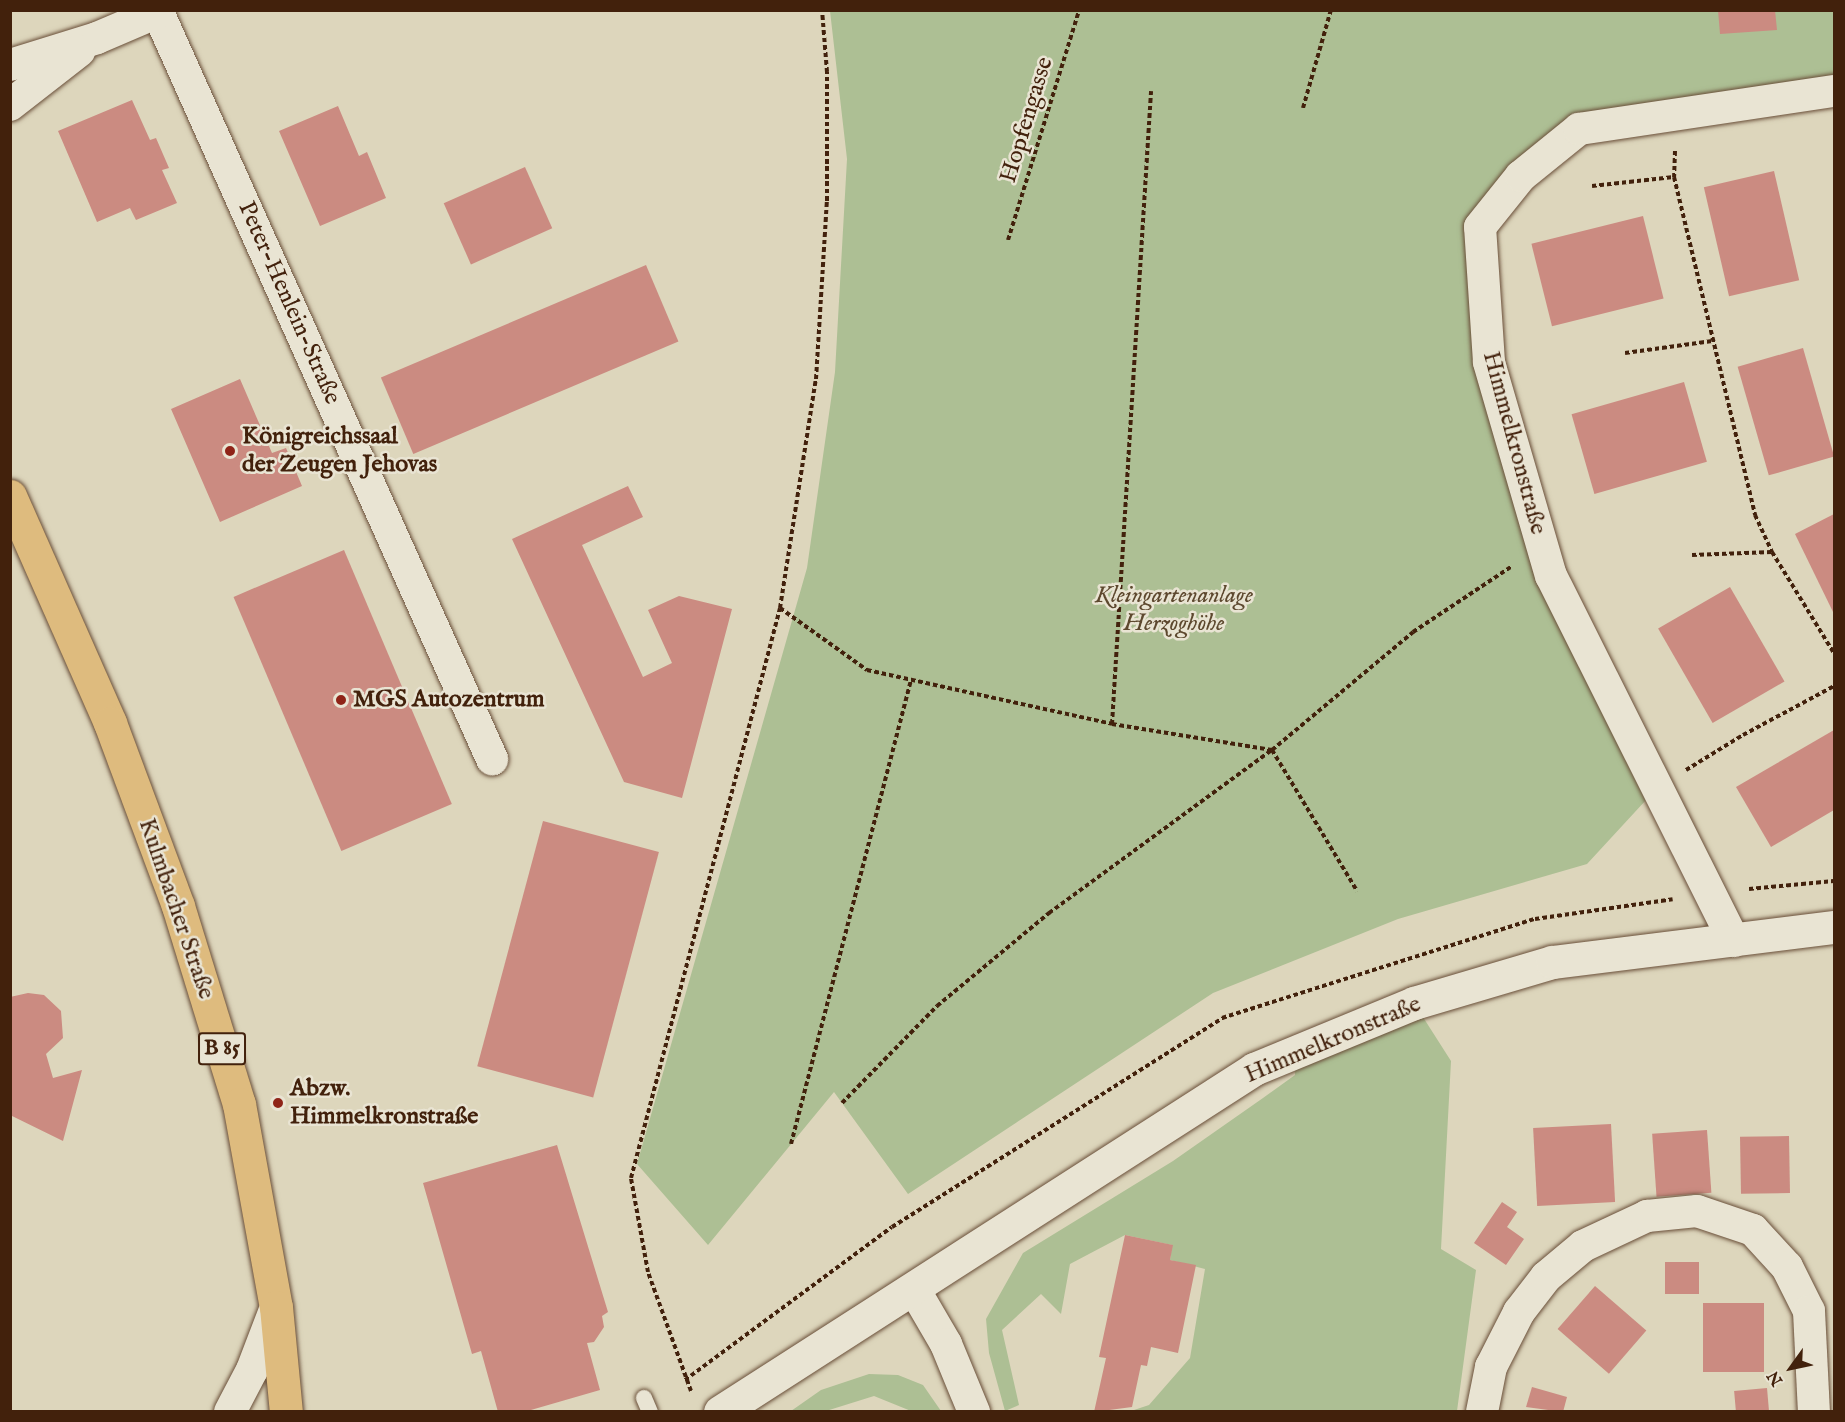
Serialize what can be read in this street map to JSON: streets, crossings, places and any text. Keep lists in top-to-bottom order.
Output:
{
  "streets": {
    "main road": ["Kulmbacher Straße", "B 85"],
    "street": ["Peter-Henlein-Straße", "Himmelkronstraße"],
    "path": ["Hopfengasse"]
  },
  "parks": ["Kleingartenanlage Herzoghöhe"],
  "places": ["Königreichssaal der Zeugen Jehovas", "MGS Autozentrum", "Abzw. Himmelkronstraße"],
  "north": "bottom left"
}
